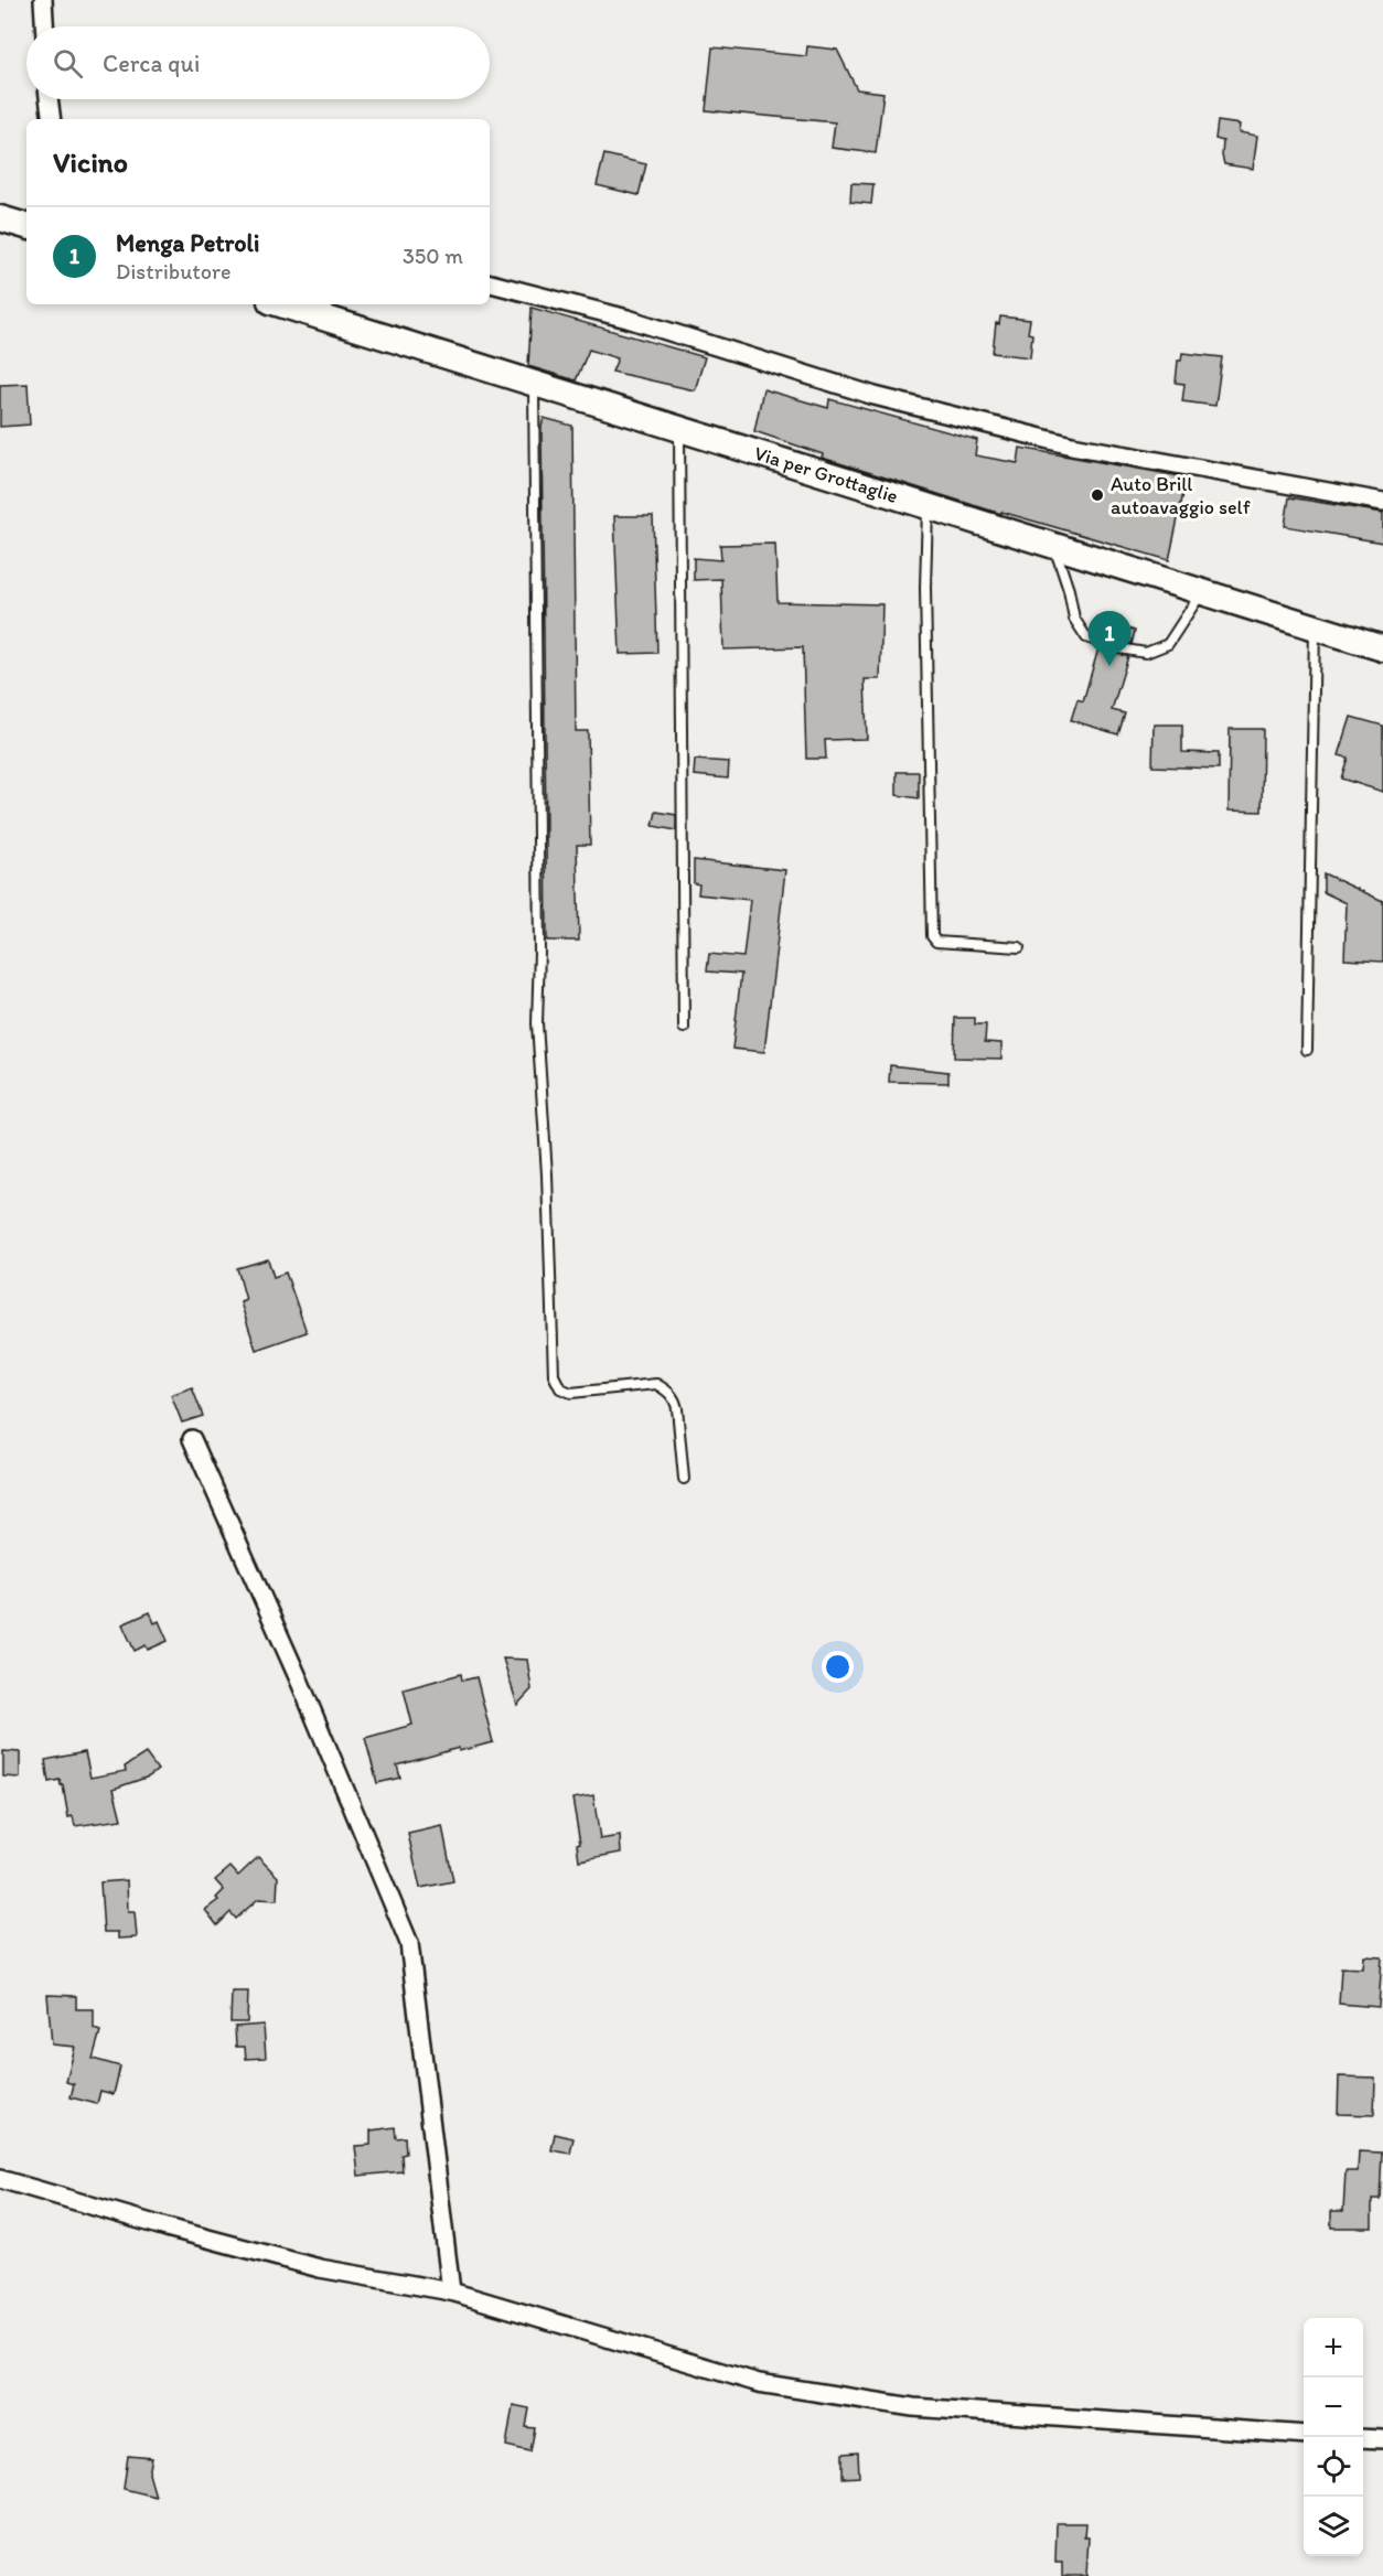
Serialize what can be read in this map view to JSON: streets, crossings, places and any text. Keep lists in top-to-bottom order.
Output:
{
  "streets": {
    "street": ["Via per Grottaglie"]
  },
  "places": ["Auto Brill autoavaggio self"],
  "page": {
    "search": "Cerca qui",
    "heading": "Vicino",
    "list": [
      {
        "mark": "1",
        "name": "Menga Petroli",
        "note": "Distributore",
        "value": "350 m"
      }
    ],
    "pins": "1",
    "map_buttons": ["+", "−"]
  }
}
